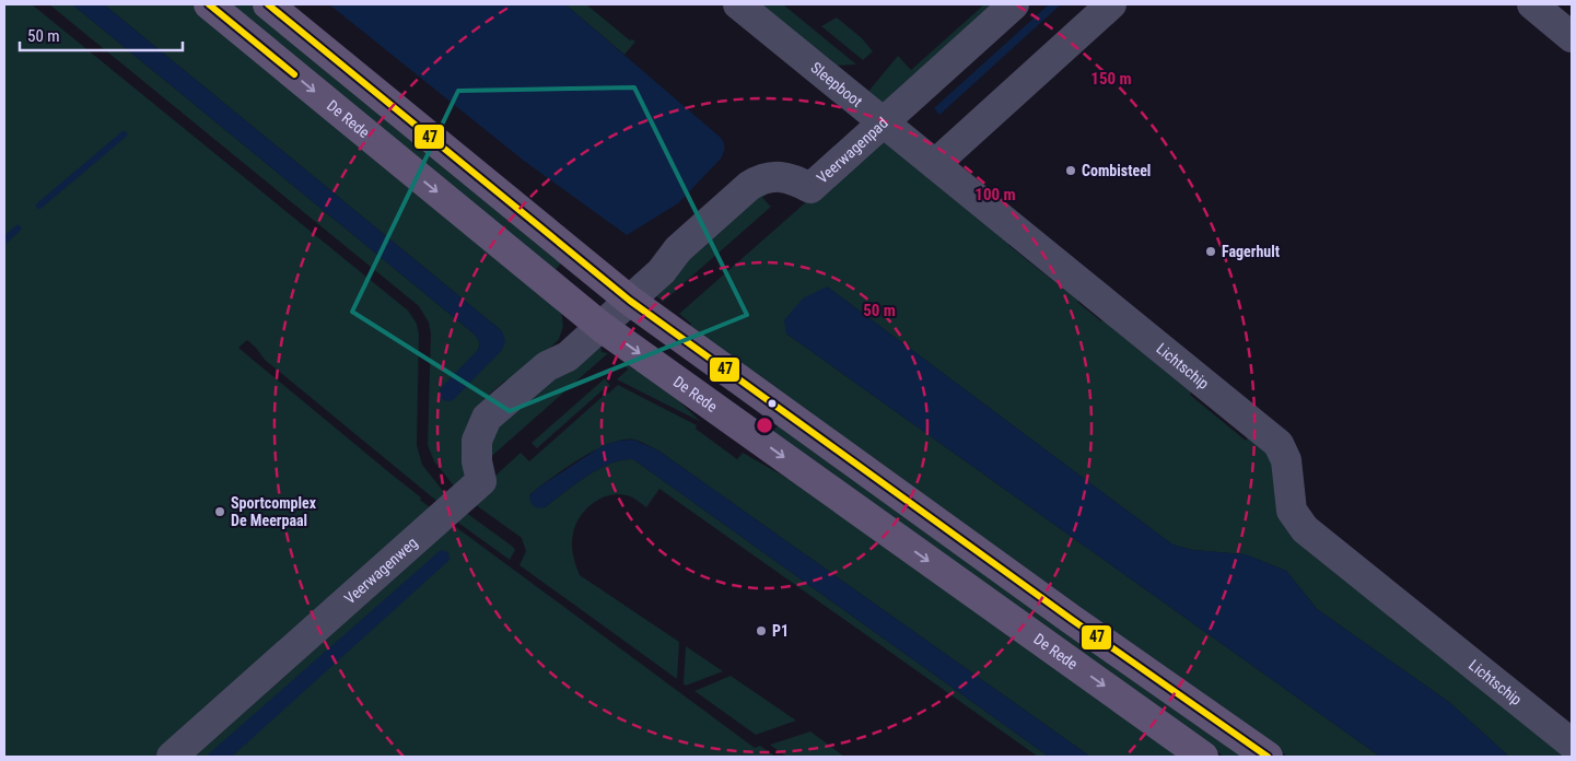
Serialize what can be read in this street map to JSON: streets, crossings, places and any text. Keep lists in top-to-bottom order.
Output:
{
  "streets": {
    "main road": ["De Rede"],
    "street": [
      "Sleepboot",
      "Veerwagenpad",
      "Lichtschip",
      "Veerwagenweg"
    ]
  },
  "crossings": [
    ["Sleepboot", "Veerwagenpad"],
    ["Sleepboot", "Lichtschip"],
    ["De Rede", "Veerwagenweg"],
    ["Veerwagenpad", "Veerwagenweg"]
  ],
  "places": [
    "Combisteel",
    "Fagerhult",
    "Sportcomplex De Meerpaal",
    "P1"
  ],
  "lines": ["transit line 47"],
  "scale_bar": "50 m",
  "rings": ["150 m", "100 m", "50 m"]
}
